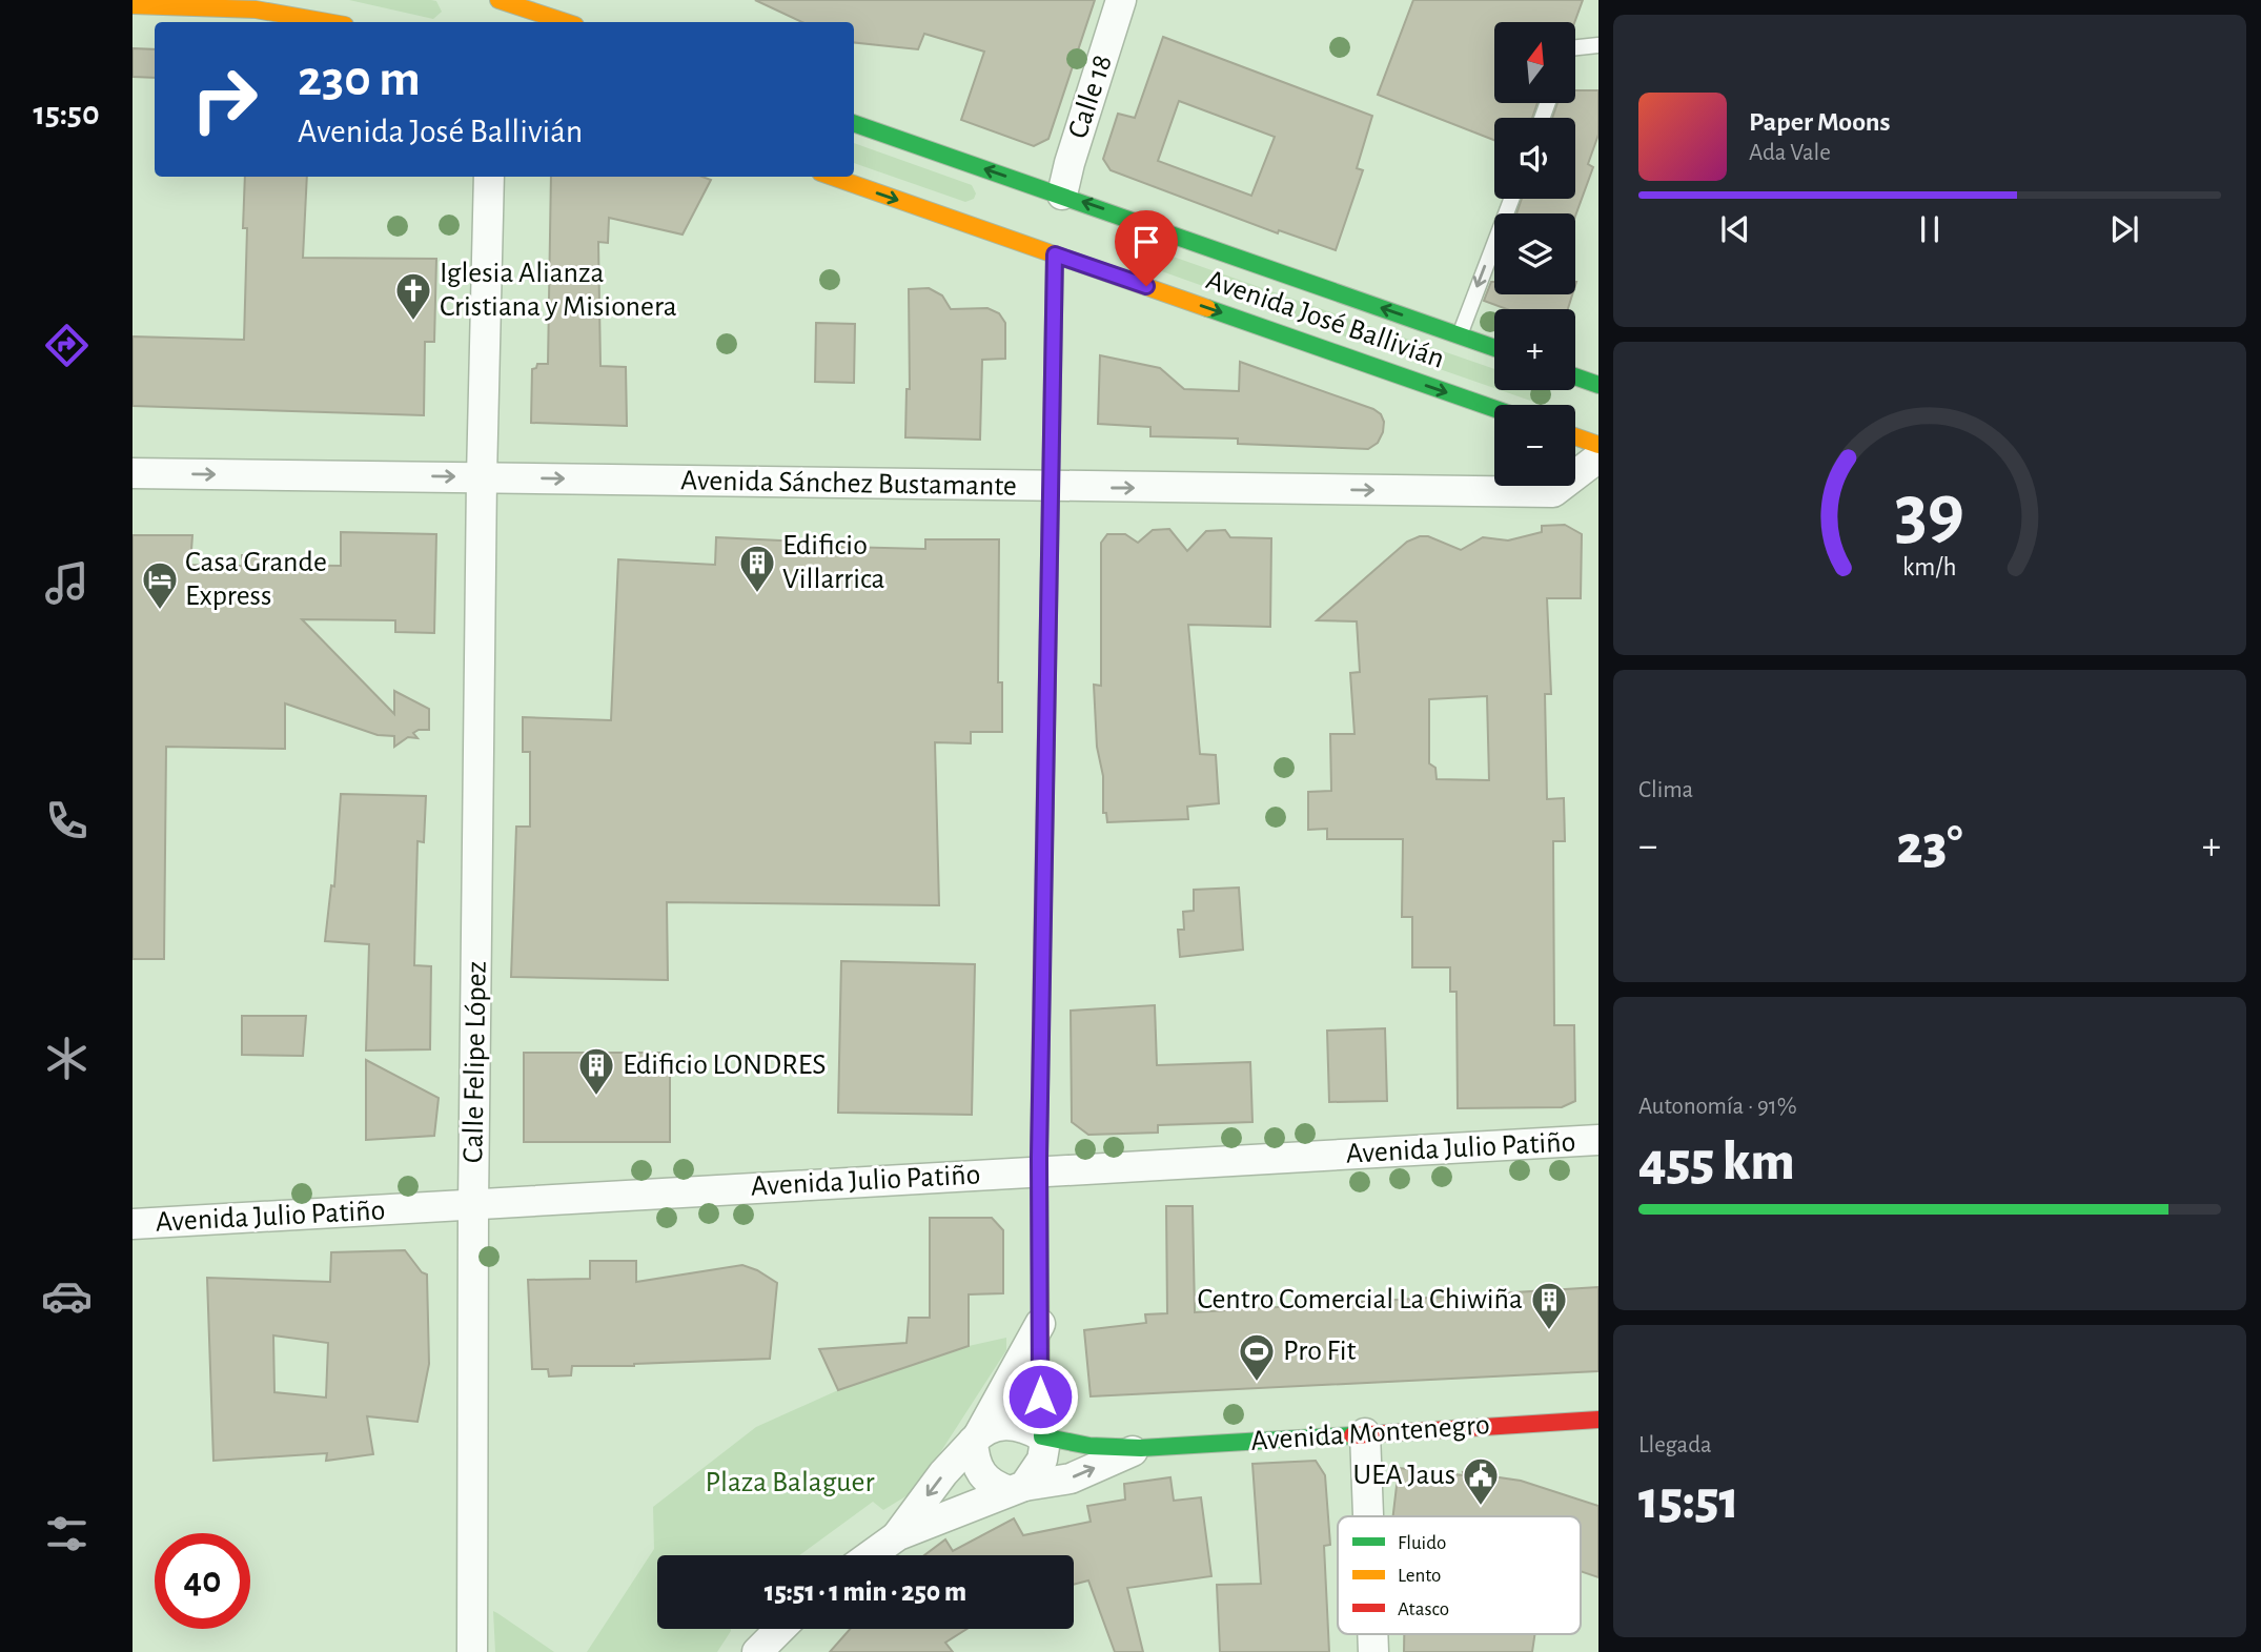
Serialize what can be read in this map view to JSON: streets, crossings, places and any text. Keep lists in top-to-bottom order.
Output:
{
  "streets": {
    "main road": ["Avenida José Ballivián", "Avenida Montenegro"],
    "street": [
      "Calle 18",
      "Avenida Sánchez Bustamante",
      "Calle Felipe López",
      "Avenida Julio Patiño"
    ]
  },
  "crossings": [
    ["Calle 18", "Avenida José Ballivián"],
    ["Avenida Sánchez Bustamante", "Calle Felipe López"],
    ["Calle Felipe López", "Avenida Julio Patiño"]
  ],
  "one_way": ["Avenida Sánchez Bustamante"],
  "parks": ["Plaza Balaguer"],
  "places": {
    "church": ["Iglesia Alianza Cristiana y Misionera"],
    "building": ["Edificio Villarrica", "Edificio LONDRES", "Centro Comercial La Chiwiña"],
    "hotel": ["Casa Grande Express"],
    "sports": ["Pro Fit"],
    "public building": ["UEA Jaus"]
  },
  "legend": ["Fluido", "Lento", "Atasco"],
  "north": "top",
  "page": {
    "tabs": "15:50",
    "map_buttons": ["+", "−"],
    "turn": ["230 m", "Avenida José Ballivián"],
    "song": ["Paper Moons", "Ada Vale"],
    "tile": [
      "Clima",
      ["Autonomía · 91%", "455 km"],
      ["Llegada", "15:51"]
    ],
    "heat": ["−", "23°", "+"],
    "limit": "40",
    "trip": "15:51 · 1 min · 250 m",
    "gauge": ["39", "km/h"]
  }
}
